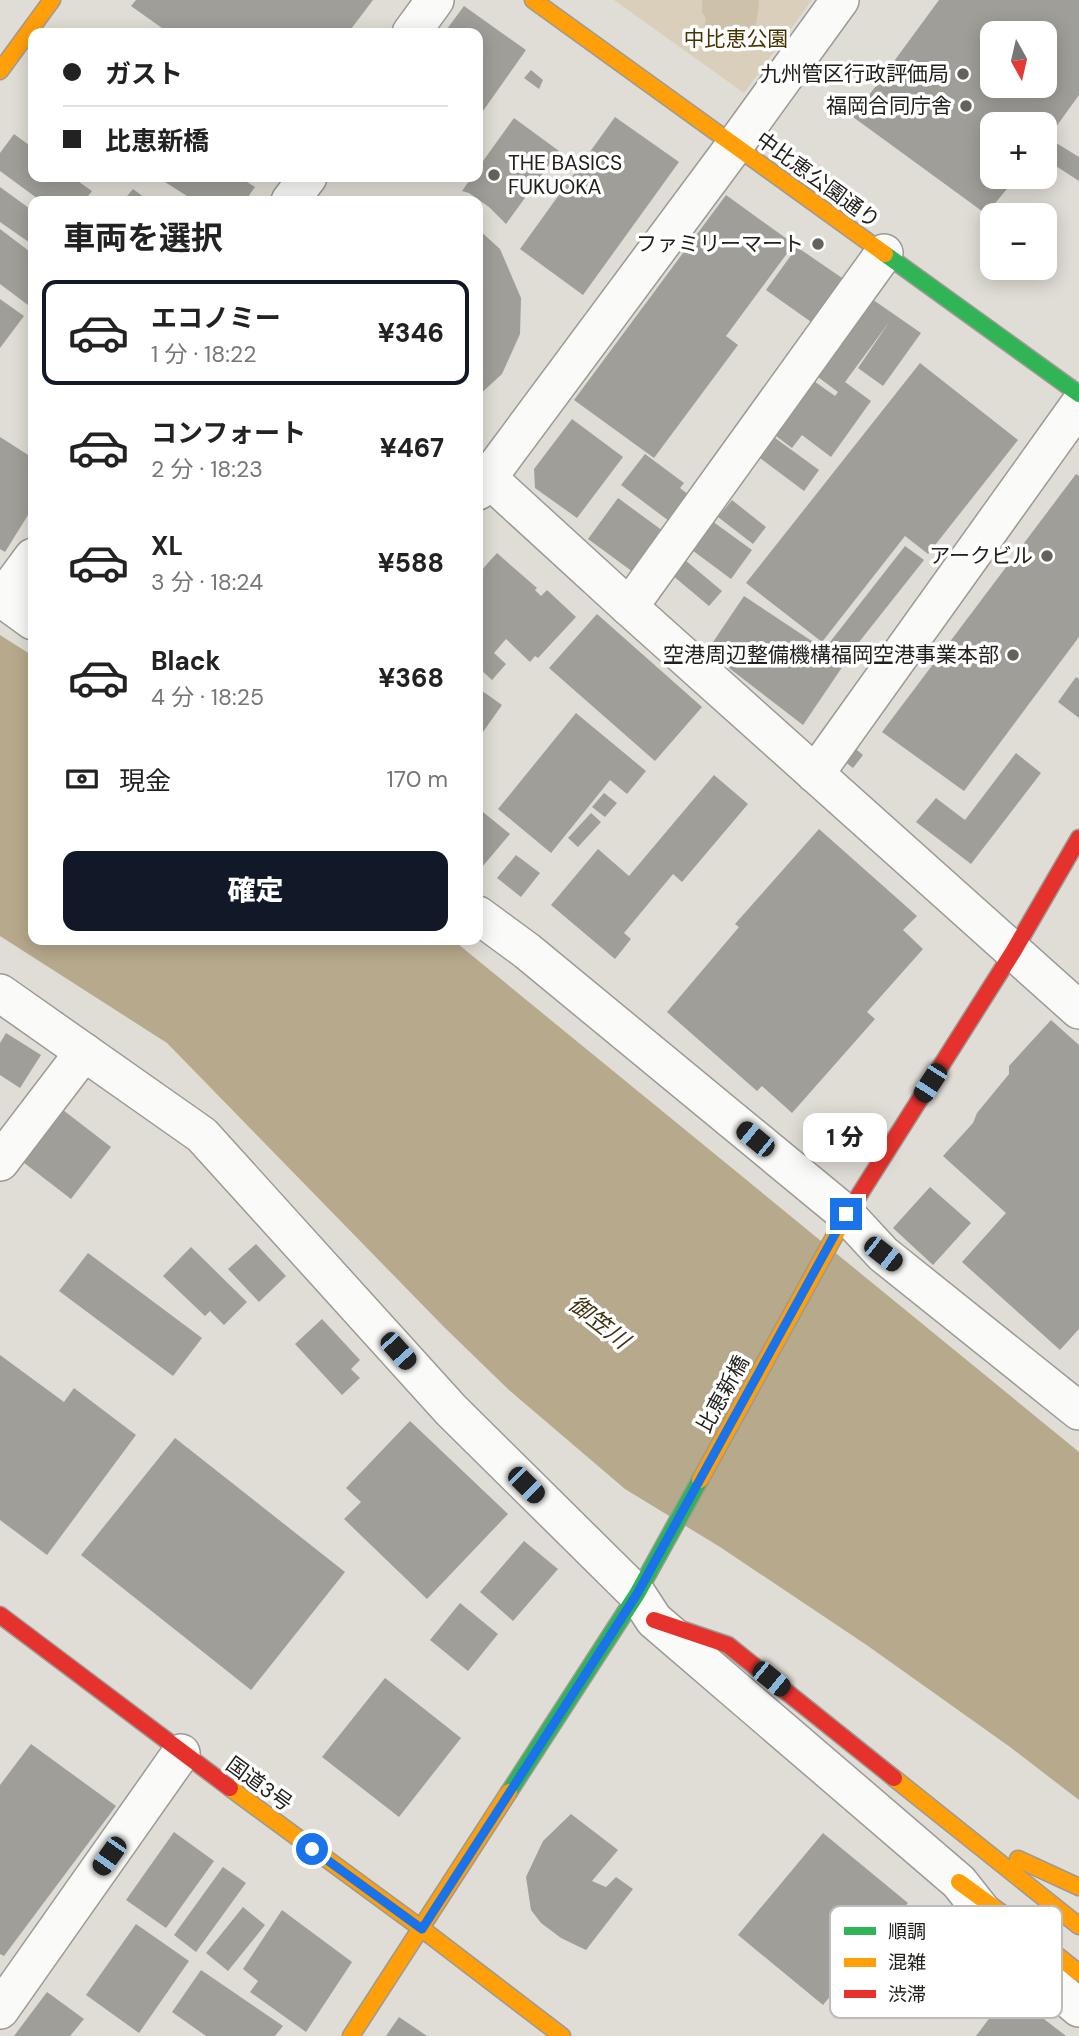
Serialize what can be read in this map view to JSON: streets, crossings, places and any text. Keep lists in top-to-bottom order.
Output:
{
  "streets": {
    "main road": ["中比恵公園通り", "比恵新橋", "国道3号"]
  },
  "crossings": [
    ["比恵新橋", "国道3号"]
  ],
  "water": ["御笠川"],
  "parks": ["中比恵公園"],
  "places": [
    "九州管区行政評価局",
    "福岡合同庁舎",
    "THE BASICS FUKUOKA",
    "ファミリーマート",
    "アークビル",
    "空港周辺整備機構福岡空港事業本部"
  ],
  "legend": ["順調", "混雑", "渋滞"],
  "north": "bottom",
  "page": {
    "map_buttons": ["+", "−"],
    "banner": ["ガスト", "比恵新橋"],
    "heading": "車両を選択",
    "list": [
      {
        "name": "エコノミー",
        "note": "1 分 · 18:22",
        "value": "¥346"
      },
      {
        "name": "コンフォート",
        "note": "2 分 · 18:23",
        "value": "¥467"
      },
      {
        "name": "XL",
        "note": "3 分 · 18:24",
        "value": "¥588"
      },
      {
        "name": "Black",
        "note": "4 分 · 18:25",
        "value": "¥368"
      }
    ],
    "pay": ["現金", "170 m"],
    "buttons": "確定",
    "bubble": "1 分"
  }
}
